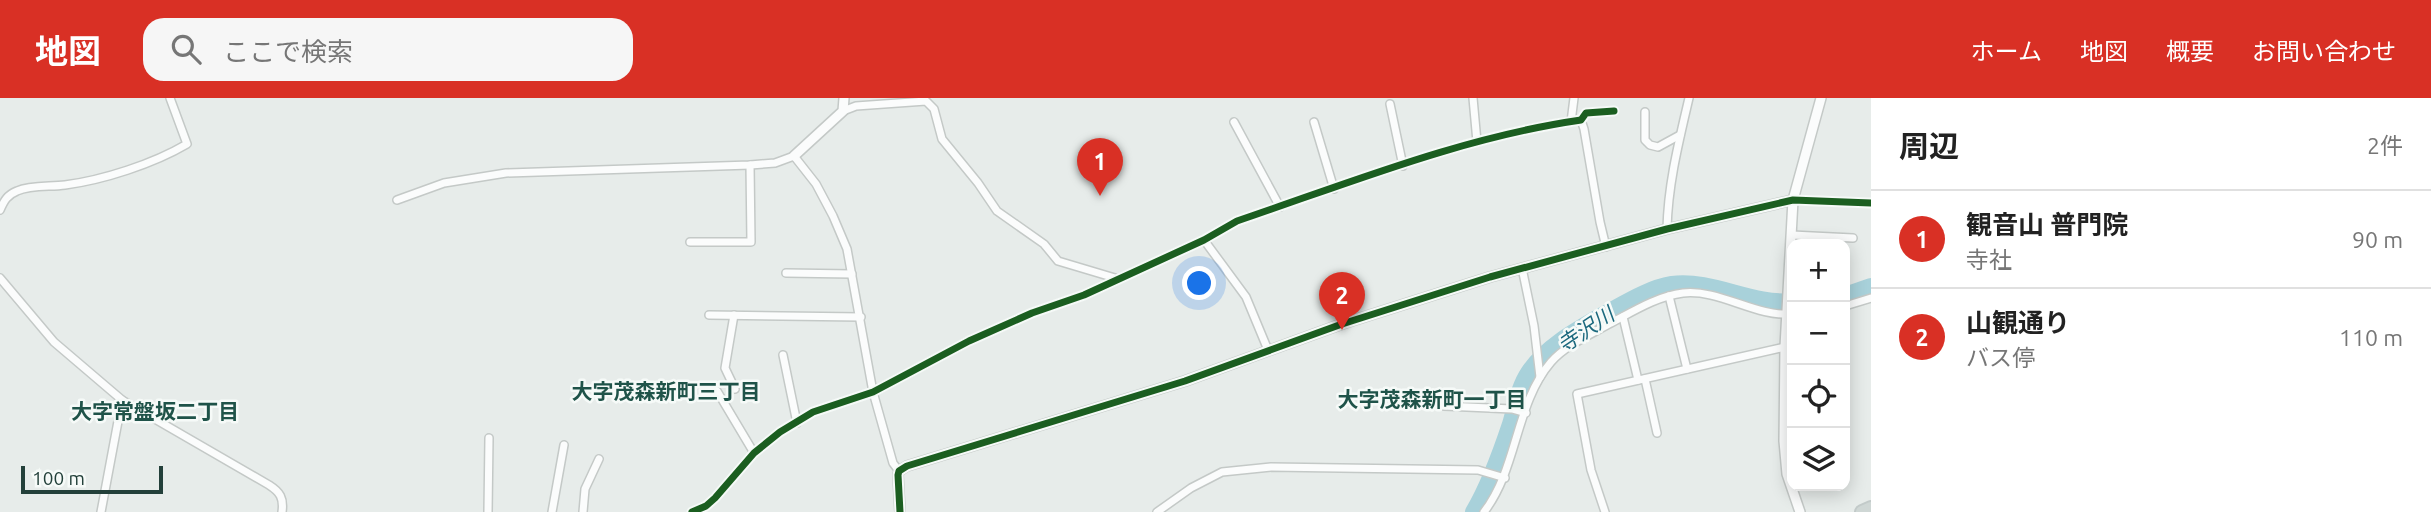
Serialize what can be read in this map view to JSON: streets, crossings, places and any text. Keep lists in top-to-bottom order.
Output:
{
  "districts": ["大字茂森新町三丁目", "大字茂森新町一丁目", "大字常盤坂二丁目"],
  "water": ["寺沢川"],
  "scale_bar": "100 m",
  "page": {
    "header": "地図",
    "search": "ここで検索",
    "nav": [
      "ホーム",
      "地図",
      "概要",
      "お問い合わせ"
    ],
    "heading": ["周辺", "2件"],
    "pins": ["1", "2"],
    "list": [
      {
        "mark": "1",
        "name": "観音山 普門院",
        "note": "寺社",
        "value": "90 m"
      },
      {
        "mark": "2",
        "name": "山観通り",
        "note": "バス停",
        "value": "110 m"
      }
    ],
    "map_buttons": ["+", "−"],
    "scale": "100 m"
  }
}
